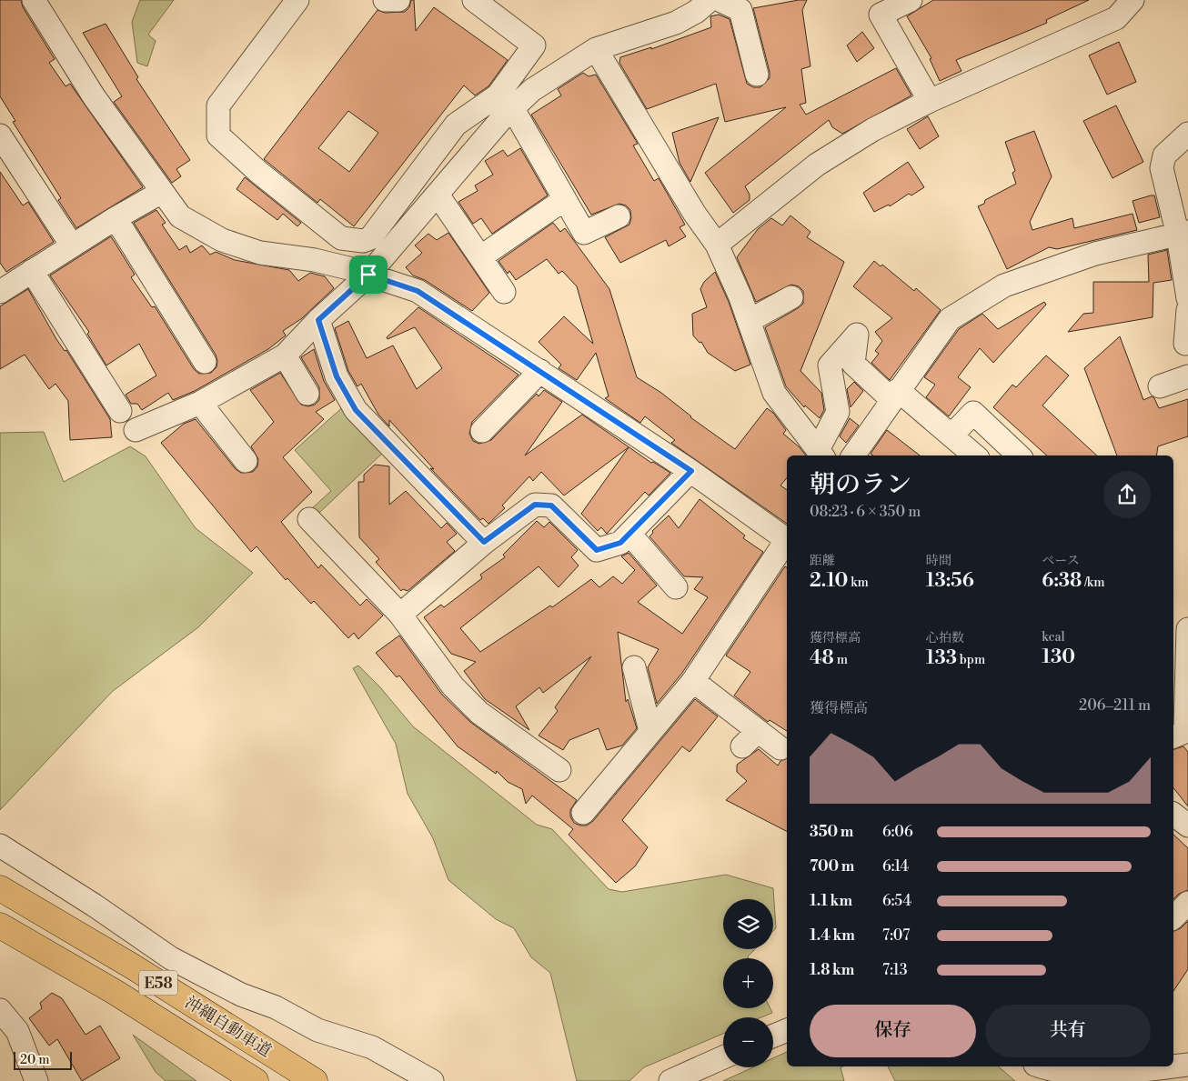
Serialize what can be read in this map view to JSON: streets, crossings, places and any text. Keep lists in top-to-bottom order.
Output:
{
  "streets": {
    "highway": ["E58", "沖縄自動車道"]
  },
  "scale_bar": "20 m",
  "page": {
    "heading": ["朝のラン", "08:23 · 6 × 350 m"],
    "stats": [
      ["距離", "2.10 km"],
      ["時間", "13:56"],
      ["ペース", "6:38 /km"],
      ["獲得標高", "48 m"],
      ["心拍数", "133 bpm"],
      ["kcal", "130"]
    ],
    "chart": ["獲得標高", "206–211 m"],
    "list": [
      {
        "name": "350 m",
        "note": "6:06"
      },
      {
        "name": "700 m",
        "note": "6:14"
      },
      {
        "name": "1.1 km",
        "note": "6:54"
      },
      {
        "name": "1.4 km",
        "note": "7:07"
      },
      {
        "name": "1.8 km",
        "note": "7:13"
      }
    ],
    "map_buttons": ["+", "−"],
    "buttons": ["保存", "共有"],
    "scale": "20 m"
  }
}
